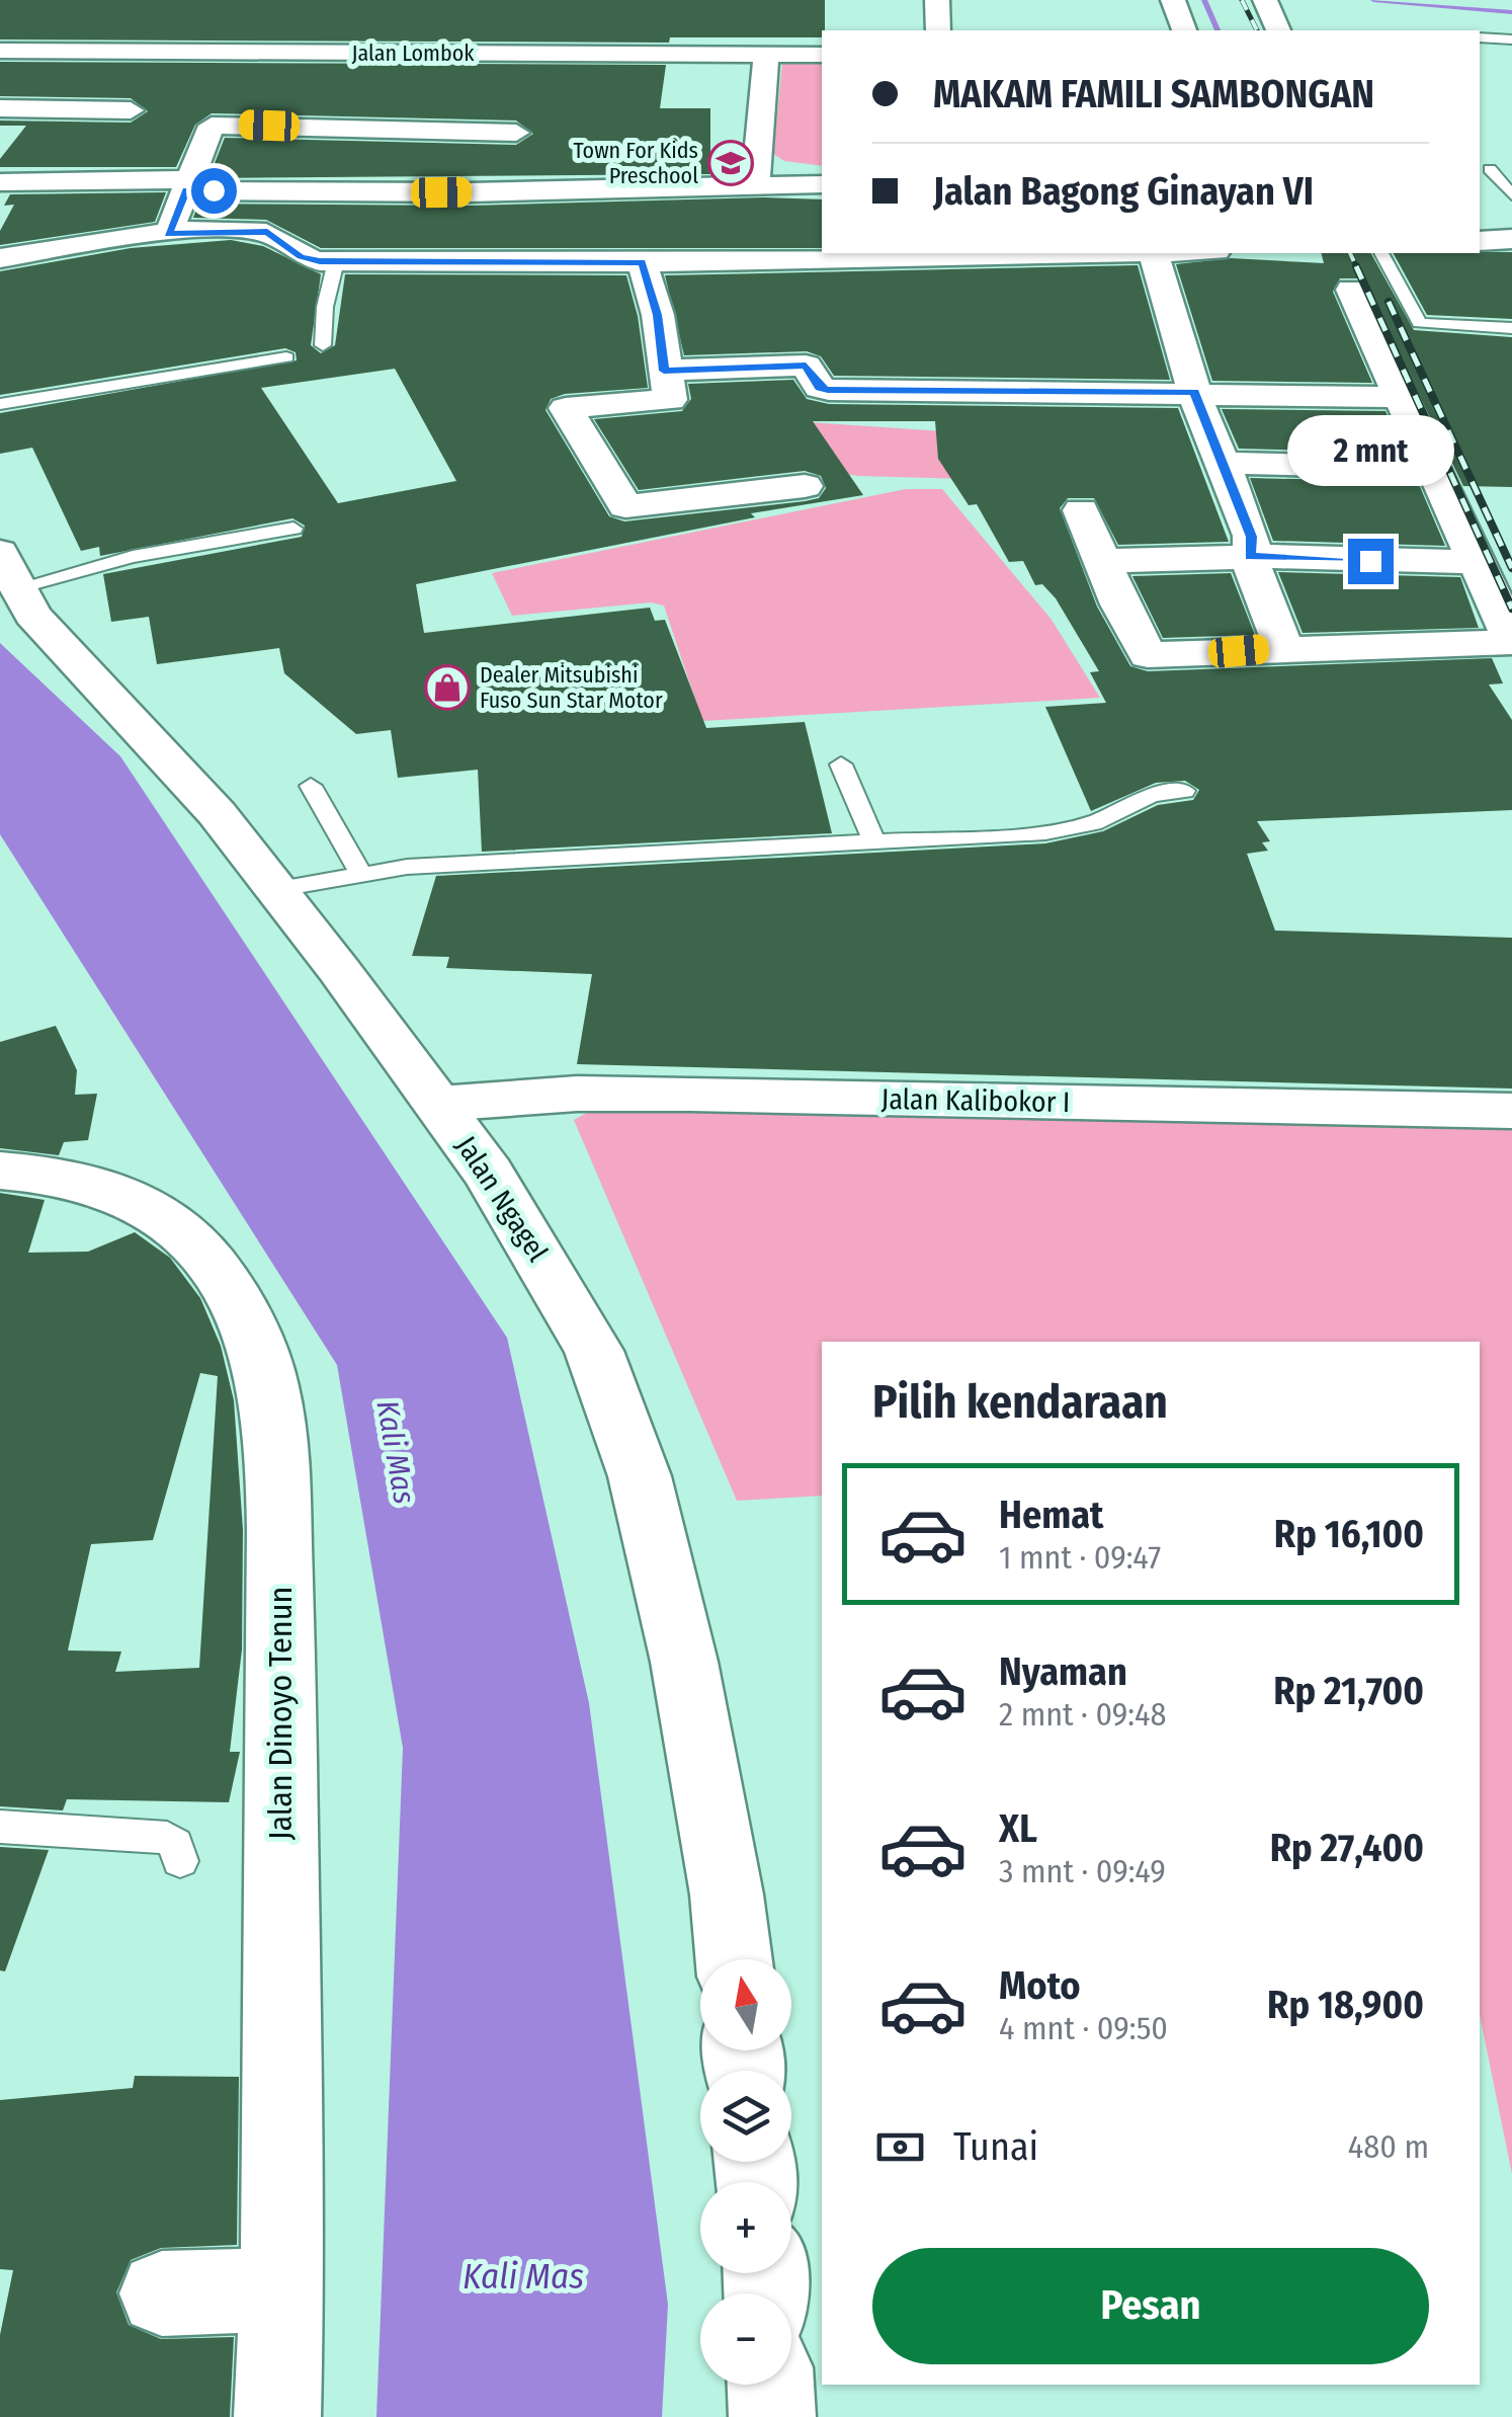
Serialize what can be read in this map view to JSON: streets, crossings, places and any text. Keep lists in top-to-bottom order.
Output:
{
  "streets": {
    "main road": [
      "Jalan Lombok",
      "Jalan Kalibokor I",
      "Jalan Ngagel",
      "Jalan Dinoyo Tenun"
    ]
  },
  "crossings": [
    ["Jalan Kalibokor I", "Jalan Ngagel"]
  ],
  "water": ["Kali Mas"],
  "places": {
    "school or university": ["Town For Kids Preschool"],
    "shop": ["Dealer Mitsubishi Fuso Sun Star Motor"]
  },
  "north": "top",
  "page": {
    "banner": ["MAKAM FAMILI SAMBONGAN", "Jalan Bagong Ginayan VI"],
    "bubble": "2 mnt",
    "heading": "Pilih kendaraan",
    "list": [
      {
        "name": "Hemat",
        "note": "1 mnt · 09:47",
        "value": "Rp 16,100"
      },
      {
        "name": "Nyaman",
        "note": "2 mnt · 09:48",
        "value": "Rp 21,700"
      },
      {
        "name": "XL",
        "note": "3 mnt · 09:49",
        "value": "Rp 27,400"
      },
      {
        "name": "Moto",
        "note": "4 mnt · 09:50",
        "value": "Rp 18,900"
      }
    ],
    "map_buttons": ["+", "−"],
    "pay": ["Tunai", "480 m"],
    "buttons": "Pesan"
  }
}
